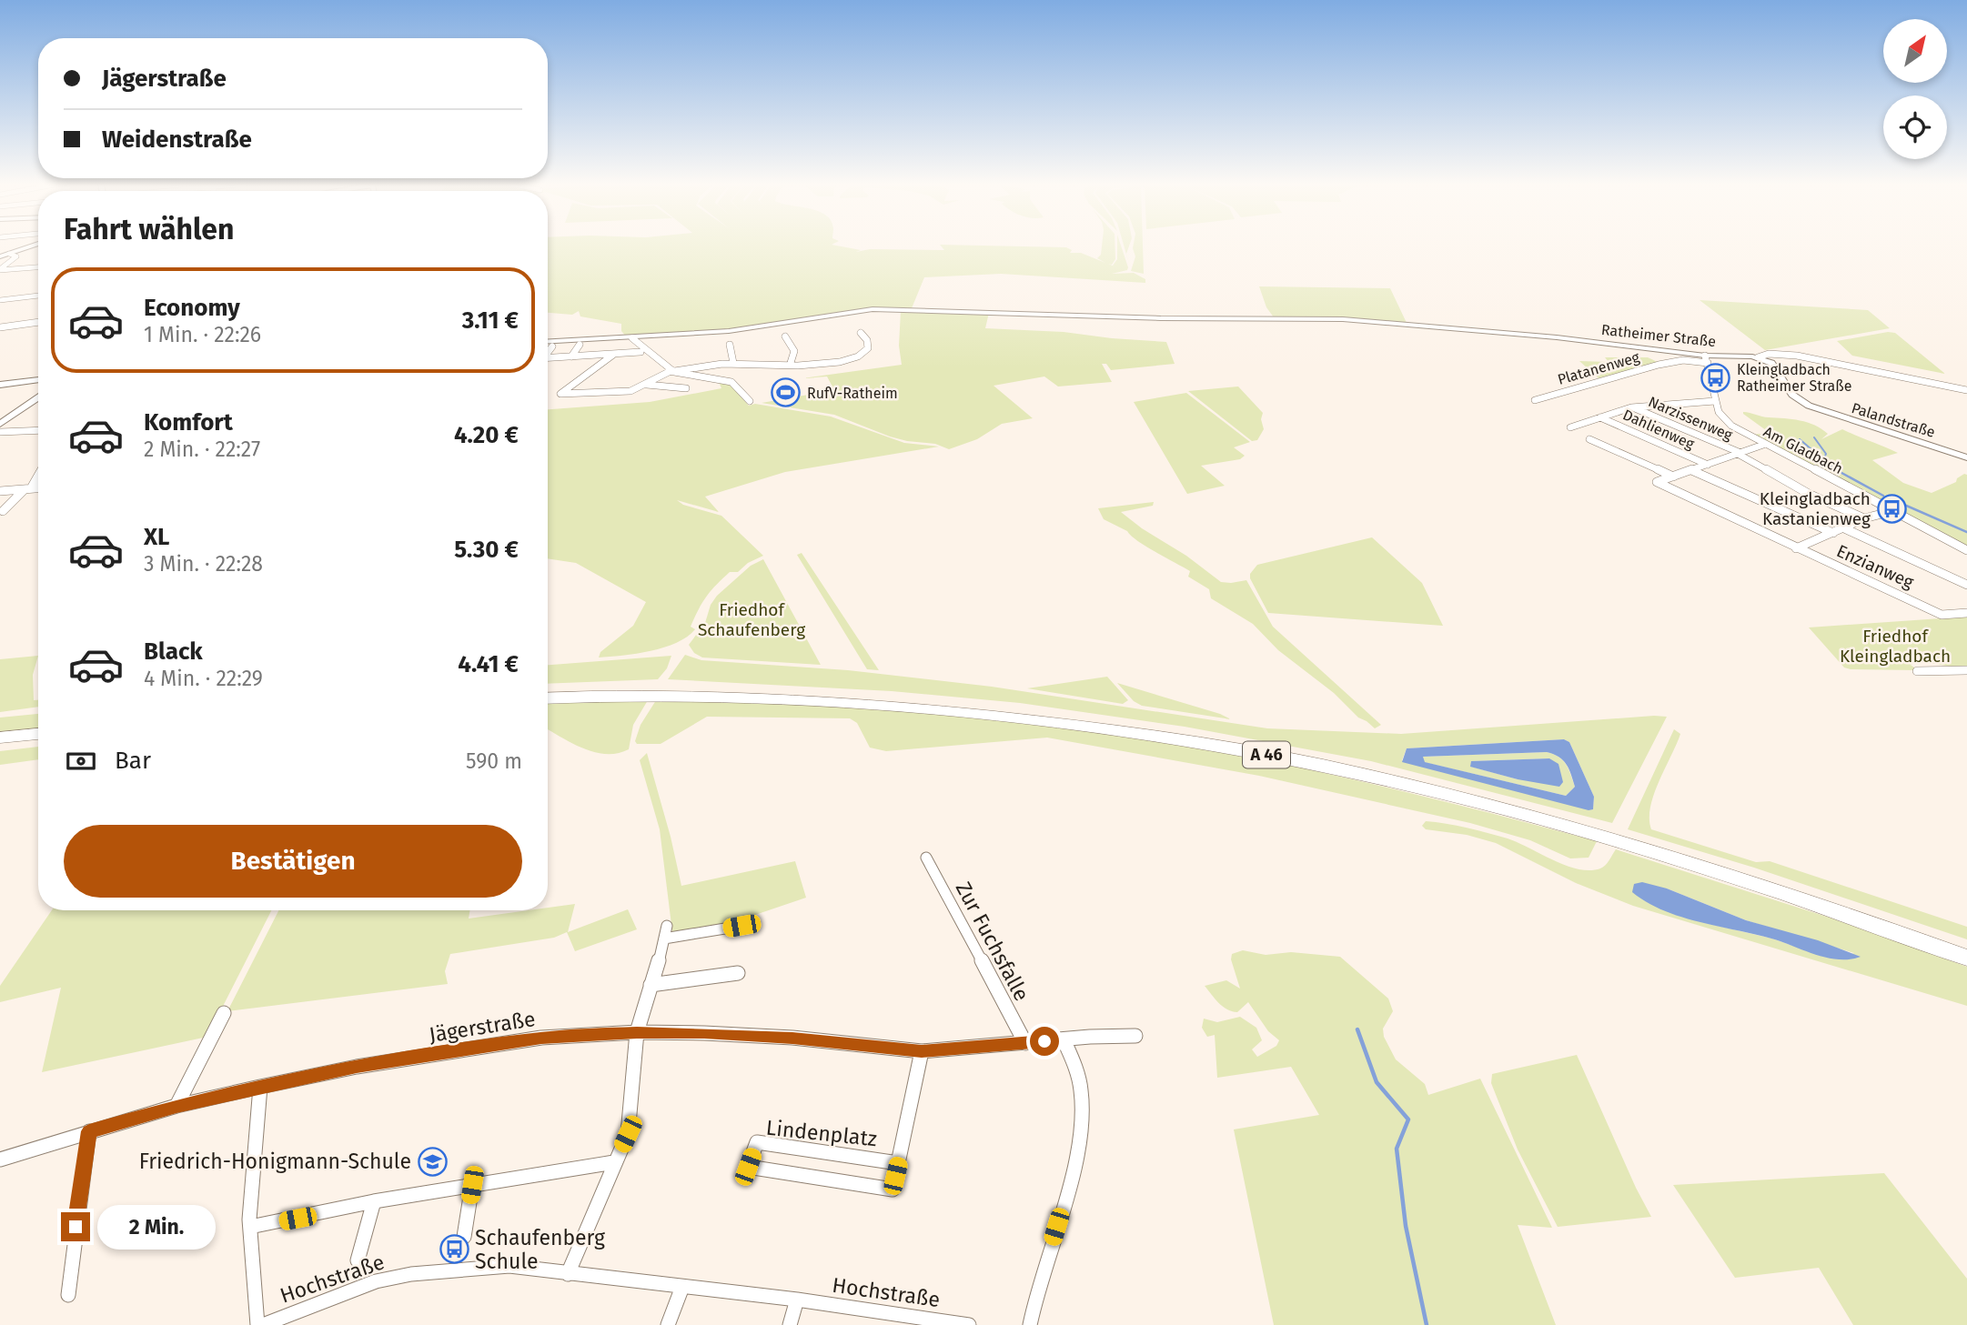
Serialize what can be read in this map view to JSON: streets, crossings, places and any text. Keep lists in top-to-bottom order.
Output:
{
  "streets": {
    "highway": ["A 46"],
    "main road": ["Ratheimer Straße", "Palandstraße"],
    "street": [
      "Platanenweg",
      "Narzissenweg",
      "Dahlienweg",
      "Am Gladbach",
      "Enzianweg",
      "Zur Fuchsfalle",
      "Jägerstraße",
      "Lindenplatz",
      "Hochstraße"
    ]
  },
  "crossings": [
    ["Ratheimer Straße", "Platanenweg"],
    ["Ratheimer Straße", "Palandstraße"],
    ["Ratheimer Straße", "Am Gladbach"],
    ["Platanenweg", "Am Gladbach"],
    ["Zur Fuchsfalle", "Jägerstraße"]
  ],
  "parks": ["Friedhof Schaufenberg", "Friedhof Kleingladbach"],
  "places": {
    "bus stop": ["Kleingladbach Ratheimer Straße", "Kleingladbach Kastanienweg", "Schaufenberg Schule"],
    "sports": ["RufV-Ratheim"],
    "school or university": ["Friedrich-Honigmann-Schule"]
  },
  "north": "top right",
  "page": {
    "banner": ["Jägerstraße", "Weidenstraße"],
    "heading": "Fahrt wählen",
    "list": [
      {
        "name": "Economy",
        "note": "1 Min. · 22:26",
        "value": "3.11 €"
      },
      {
        "name": "Komfort",
        "note": "2 Min. · 22:27",
        "value": "4.20 €"
      },
      {
        "name": "XL",
        "note": "3 Min. · 22:28",
        "value": "5.30 €"
      },
      {
        "name": "Black",
        "note": "4 Min. · 22:29",
        "value": "4.41 €"
      }
    ],
    "pay": ["Bar", "590 m"],
    "buttons": "Bestätigen",
    "bubble": "2 Min."
  }
}
